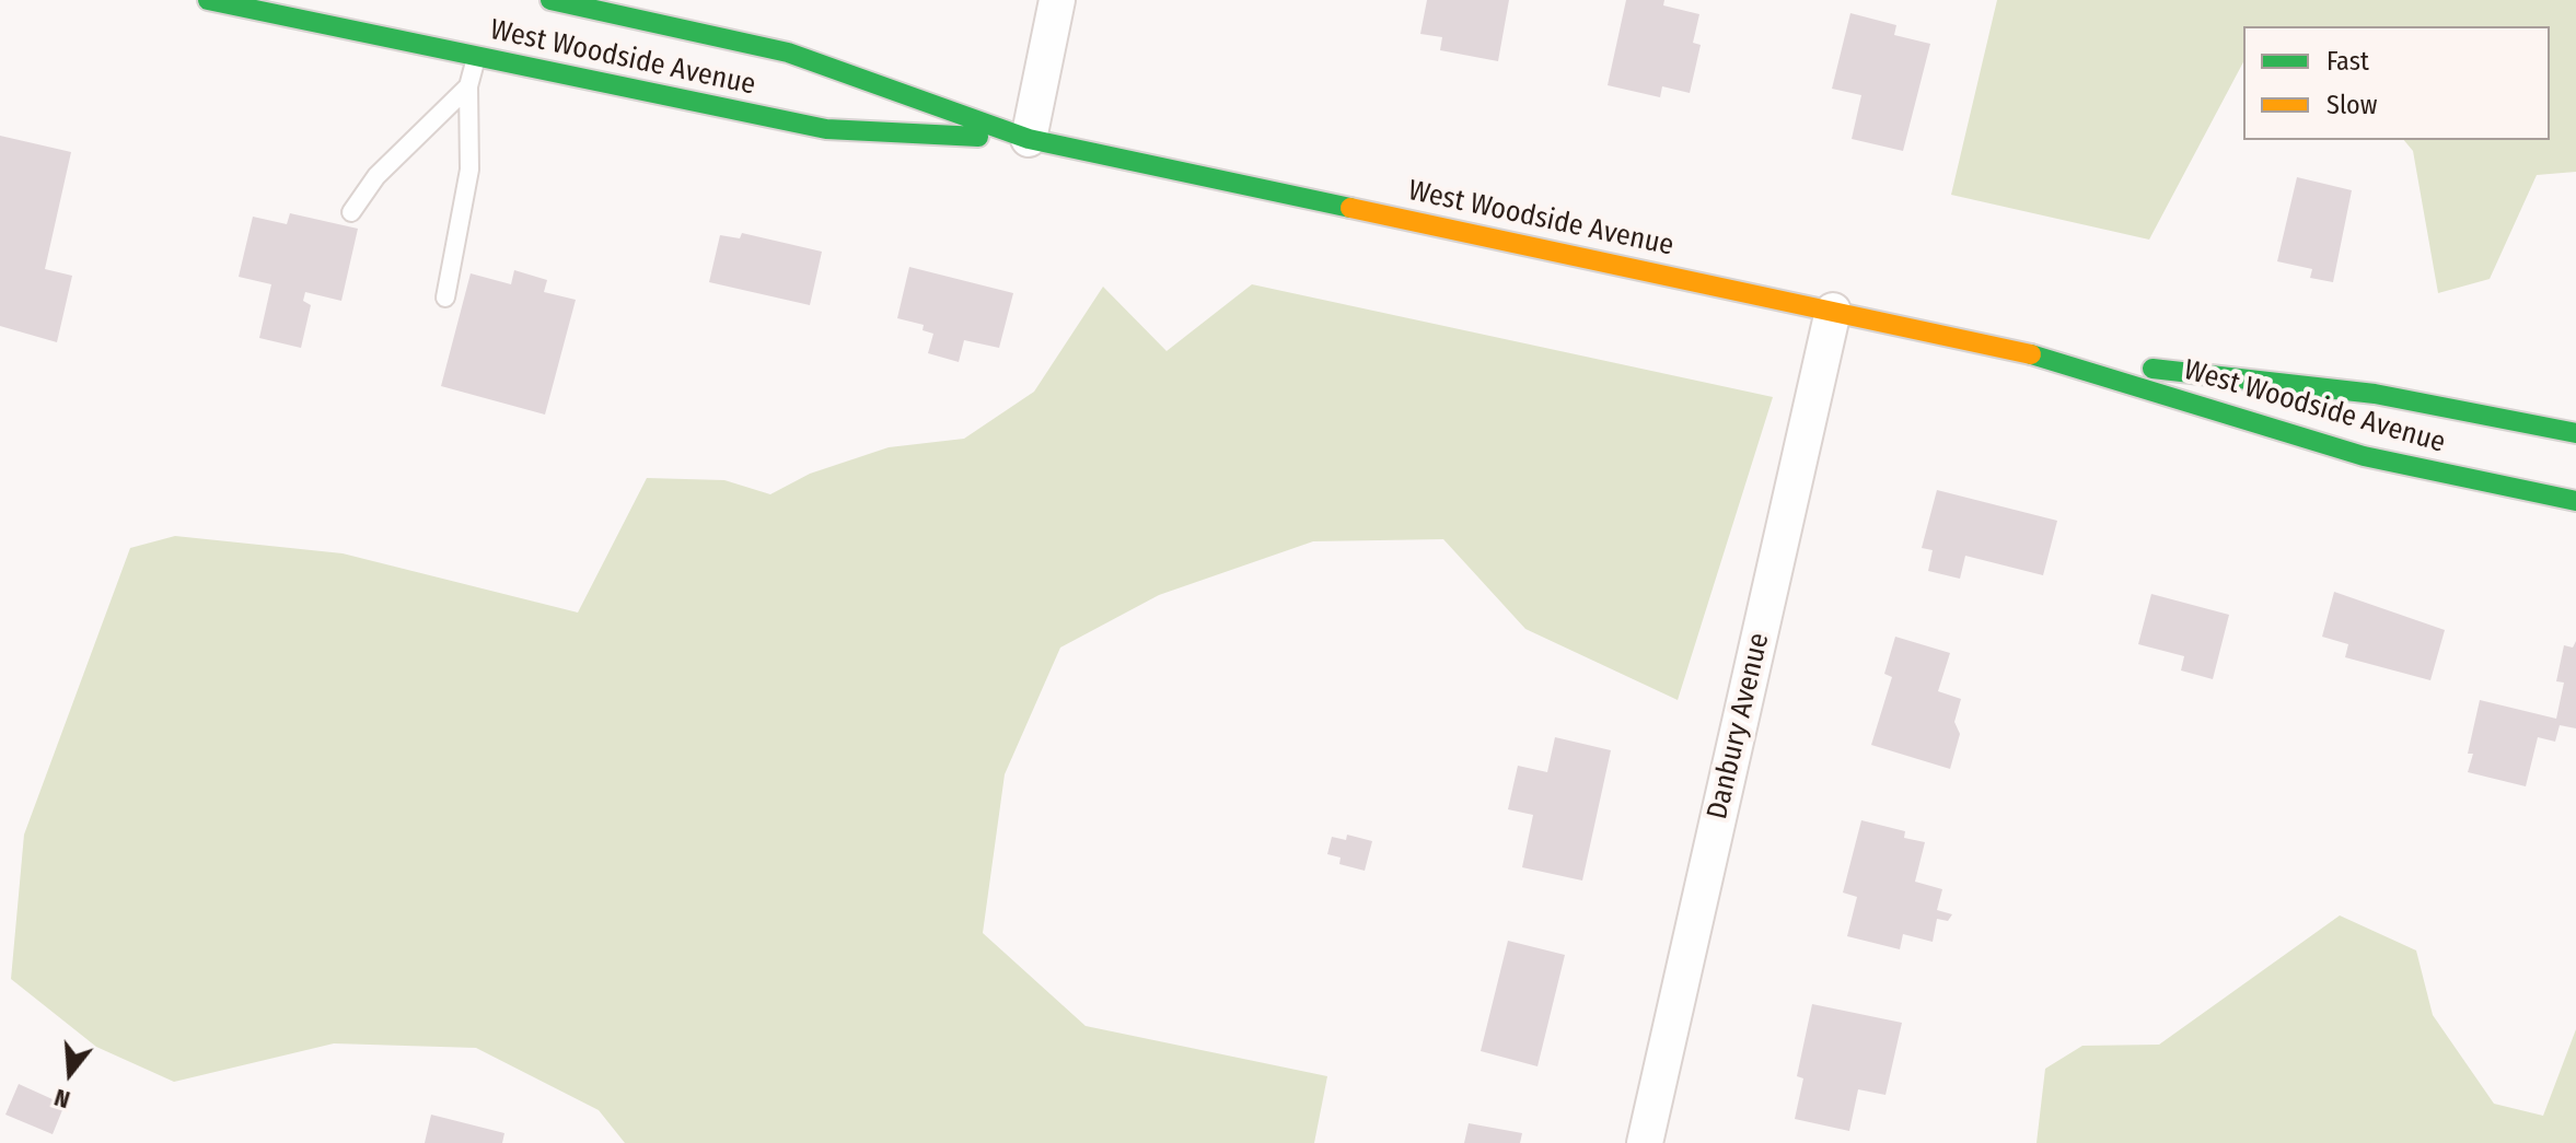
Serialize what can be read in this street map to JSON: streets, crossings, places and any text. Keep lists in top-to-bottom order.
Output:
{
  "streets": {
    "main road": ["West Woodside Avenue"],
    "street": ["Danbury Avenue"]
  },
  "crossings": [
    ["West Woodside Avenue", "Danbury Avenue"]
  ],
  "legend": ["Fast", "Slow"],
  "north": "bottom"
}
